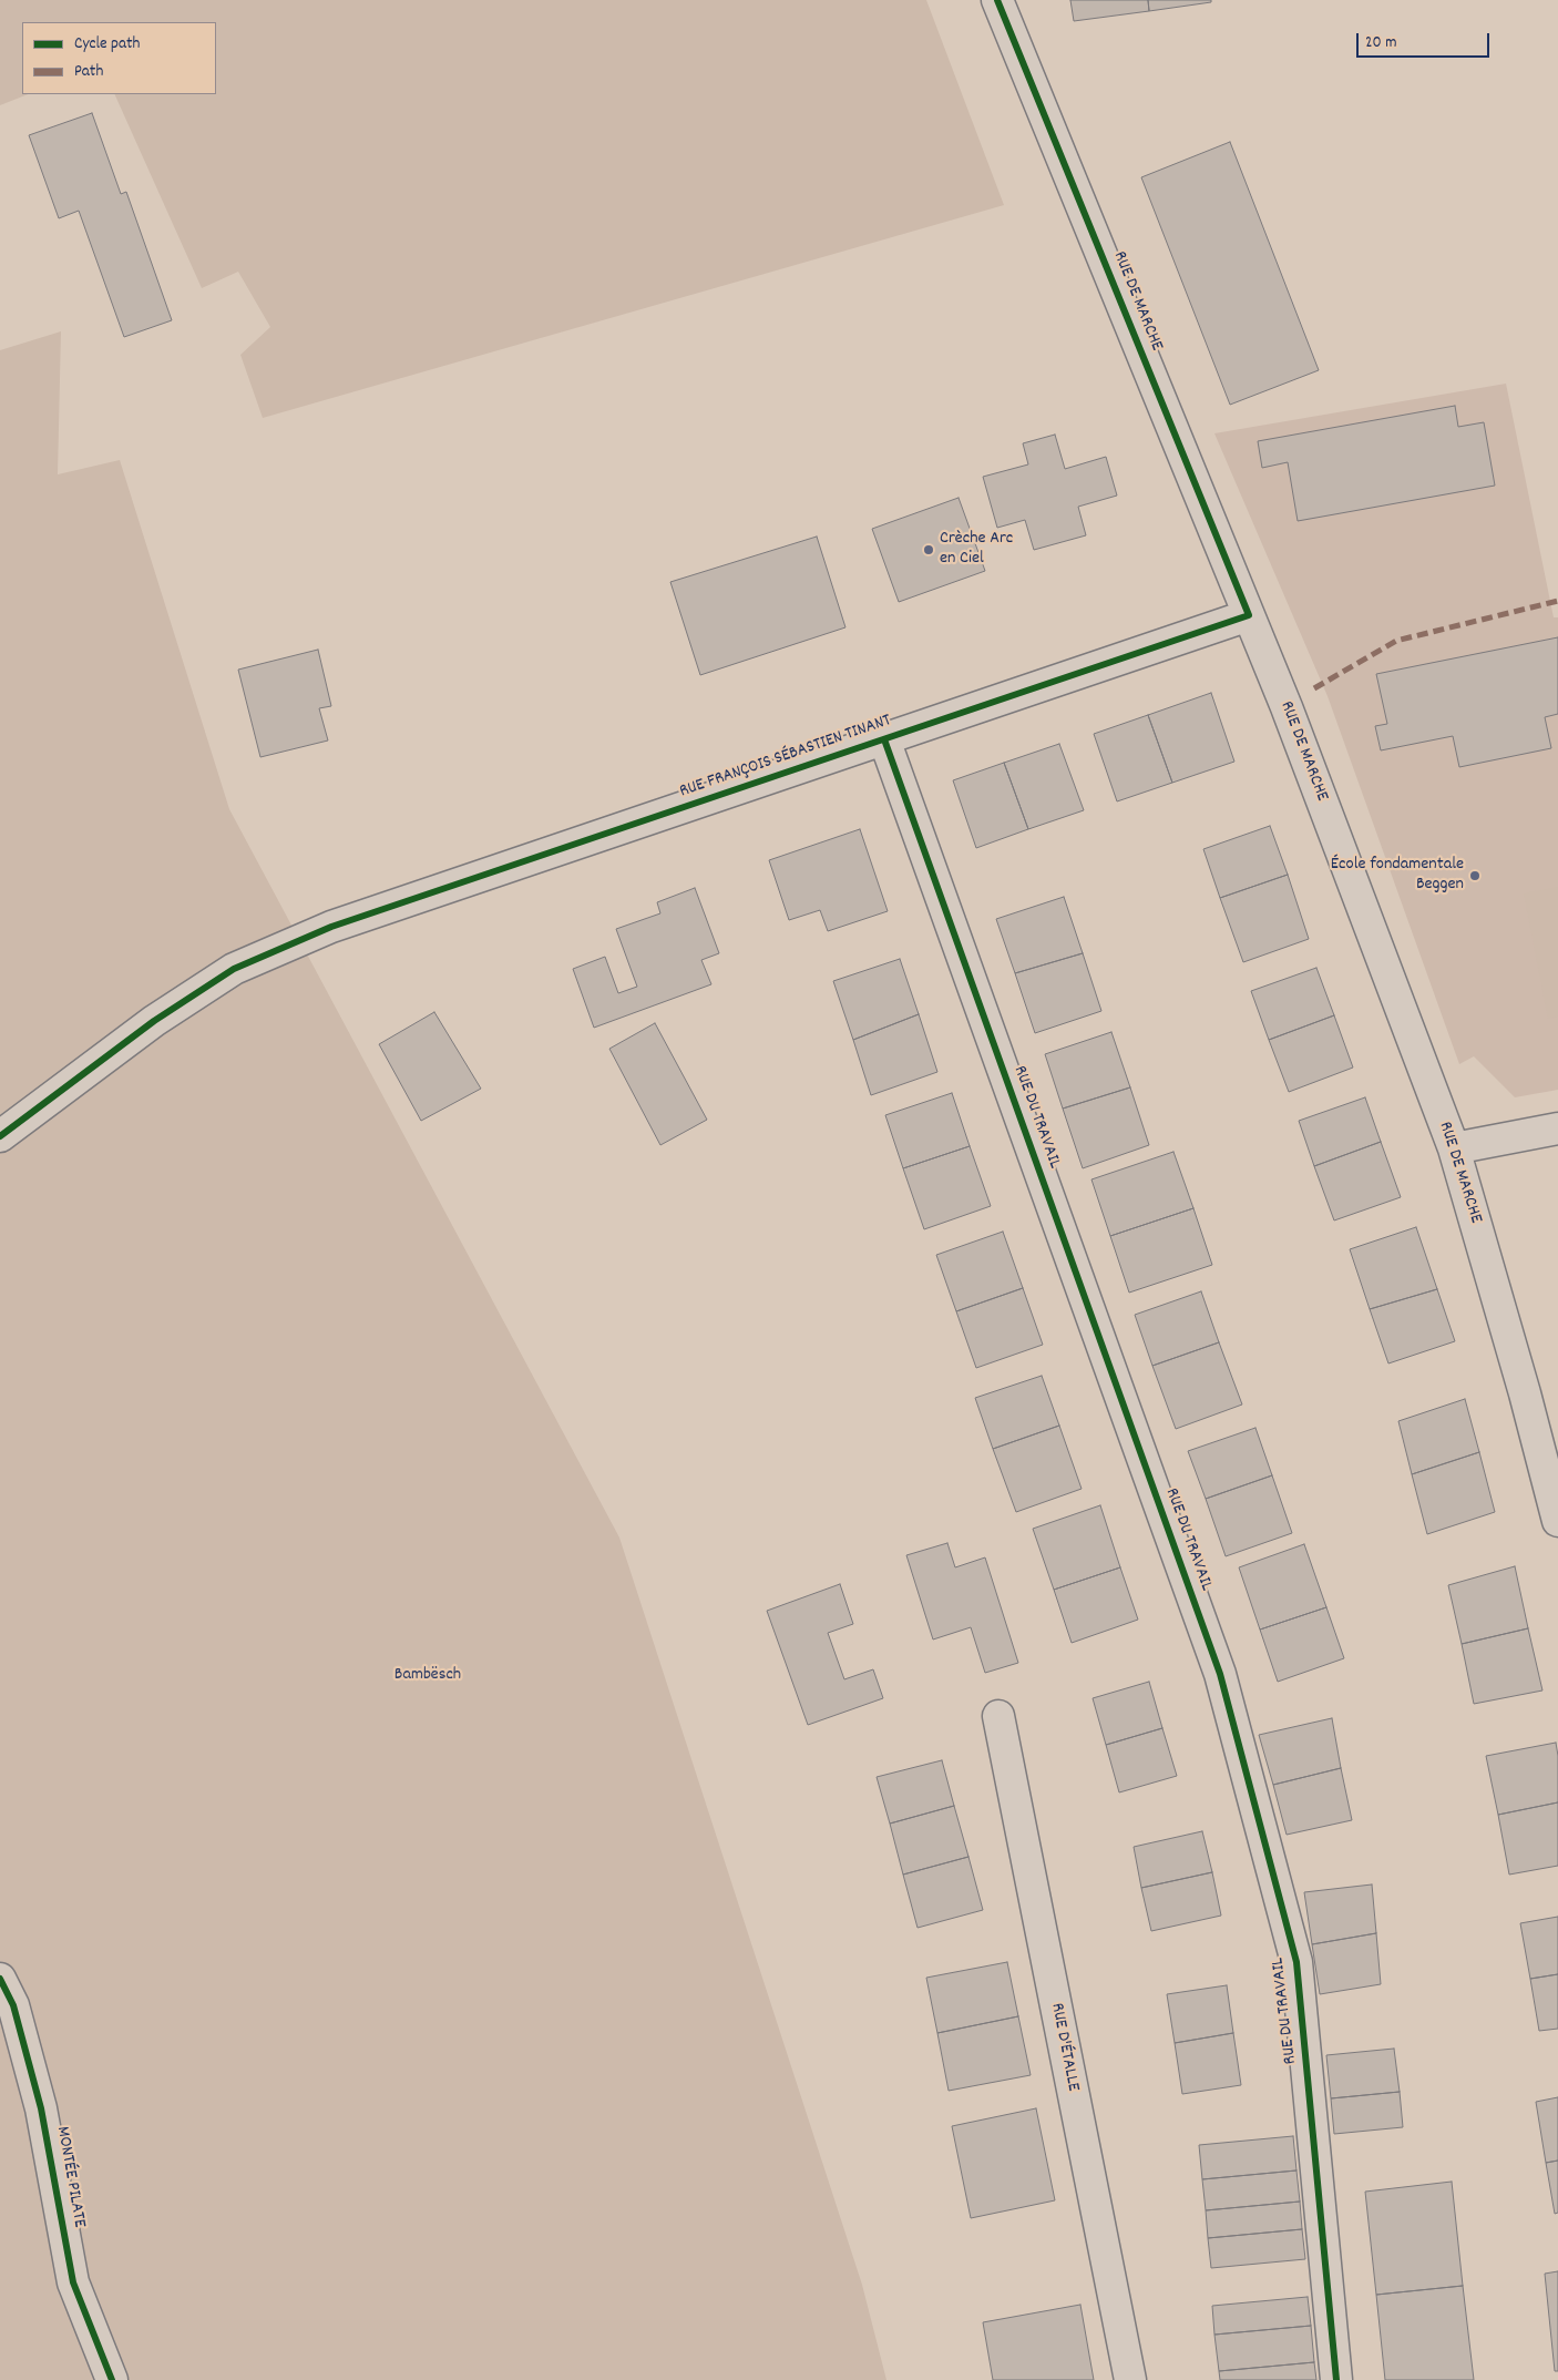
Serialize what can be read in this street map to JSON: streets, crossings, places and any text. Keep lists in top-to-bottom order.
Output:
{
  "streets": {
    "street": [
      "RUE DE MARCHE",
      "RUE FRANÇOIS SÉBASTIEN TINANT",
      "RUE DU TRAVAIL",
      "RUE D'ÉTALLE",
      "MONTÉE PILATE"
    ]
  },
  "crossings": [
    ["RUE DE MARCHE", "RUE FRANÇOIS SÉBASTIEN TINANT"],
    ["RUE FRANÇOIS SÉBASTIEN TINANT", "RUE DU TRAVAIL"]
  ],
  "parks": ["Bambësch"],
  "places": ["Crèche Arc en Ciel", "École fondamentale Beggen"],
  "legend": ["Cycle path", "Path"],
  "scale_bar": "20 m"
}
